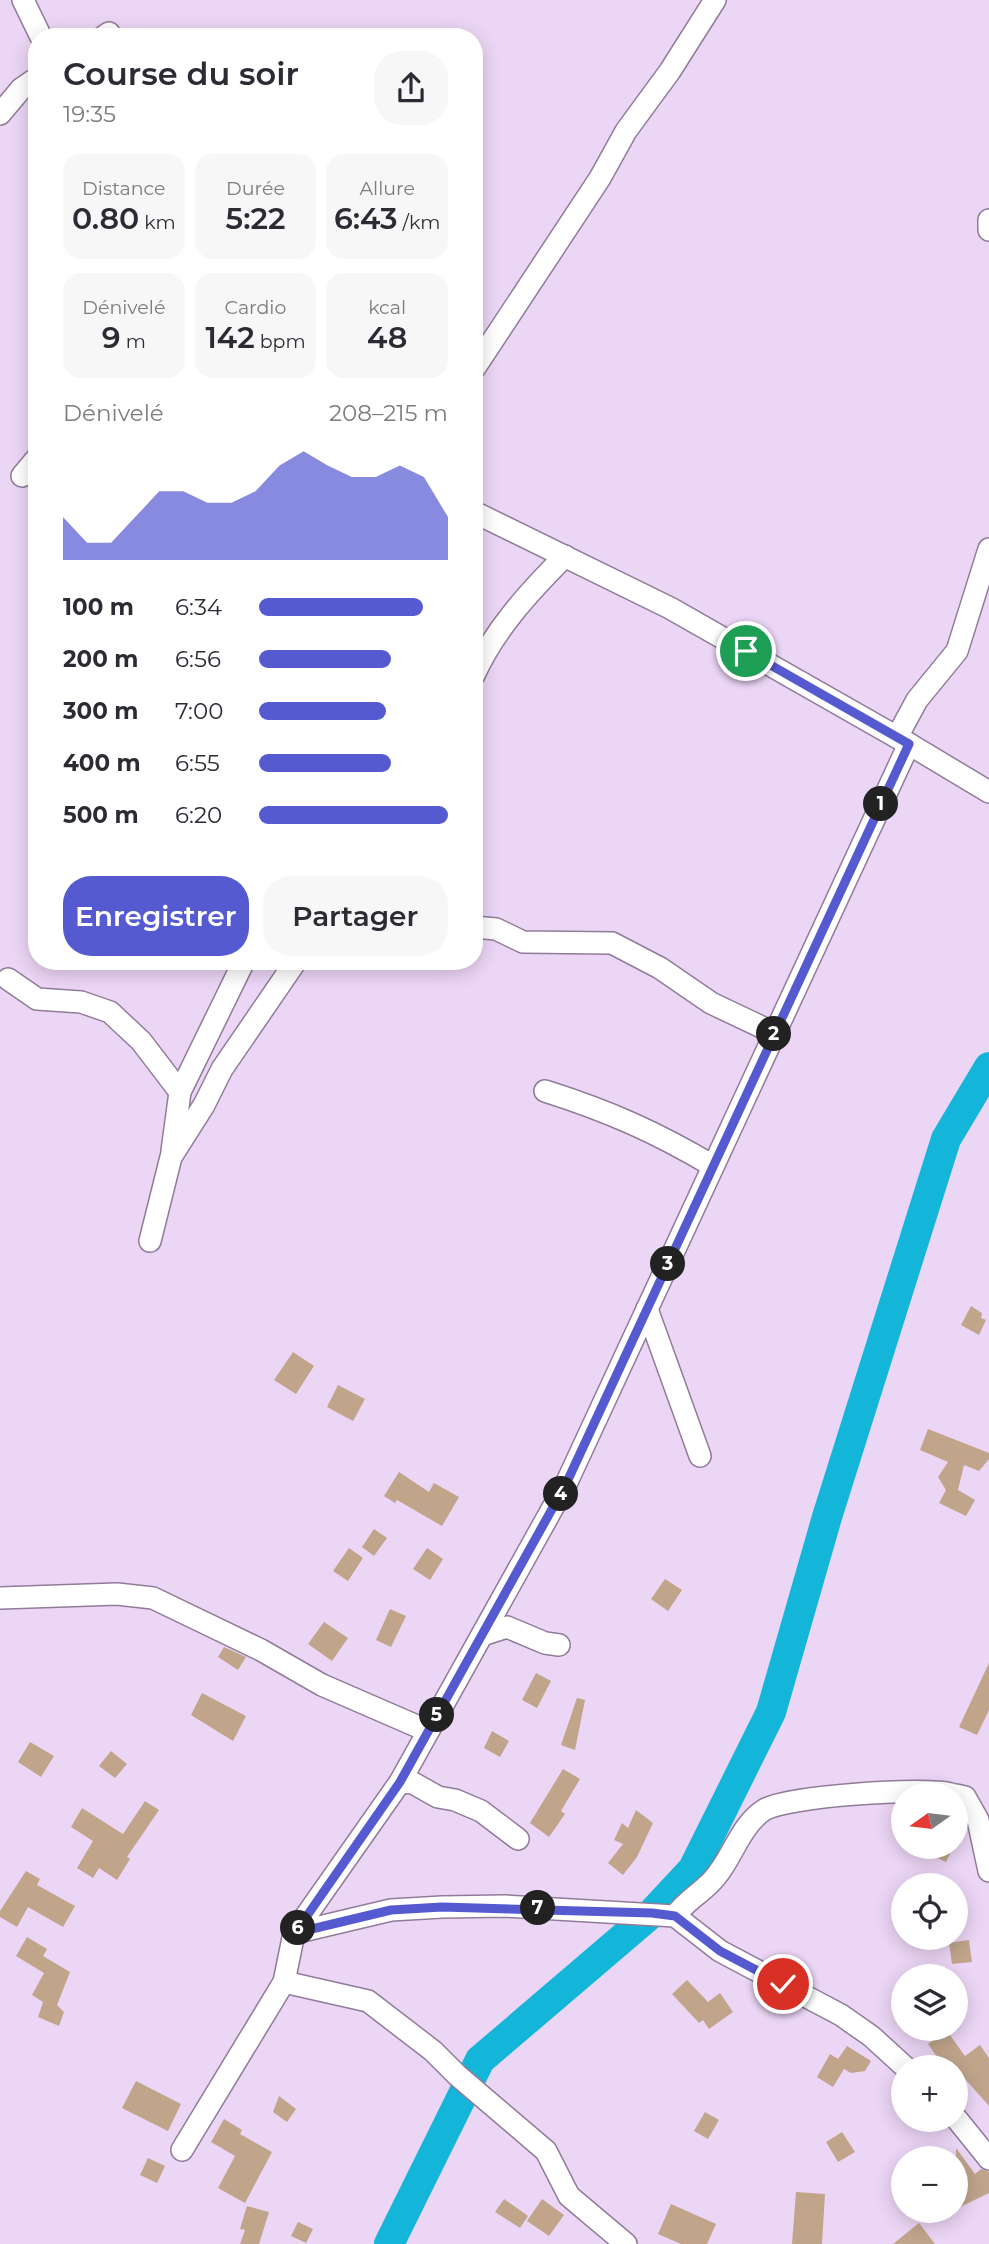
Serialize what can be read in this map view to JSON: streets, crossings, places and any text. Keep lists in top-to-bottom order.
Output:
{
  "north": "left",
  "page": {
    "heading": ["Course du soir", "19:35"],
    "stats": [
      ["Distance", "0.80 km"],
      ["Durée", "5:22"],
      ["Allure", "6:43 /km"],
      ["Dénivelé", "9 m"],
      ["Cardio", "142 bpm"],
      ["kcal", "48"]
    ],
    "chart": ["Dénivelé", "208–215 m"],
    "list": [
      {
        "name": "100 m",
        "note": "6:34"
      },
      {
        "name": "200 m",
        "note": "6:56"
      },
      {
        "name": "300 m",
        "note": "7:00"
      },
      {
        "name": "400 m",
        "note": "6:55"
      },
      {
        "name": "500 m",
        "note": "6:20"
      }
    ],
    "pins": [
      "1",
      "2",
      "3",
      "4",
      "5",
      "7",
      "6"
    ],
    "buttons": ["Enregistrer", "Partager"],
    "map_buttons": ["+", "−"]
  }
}
